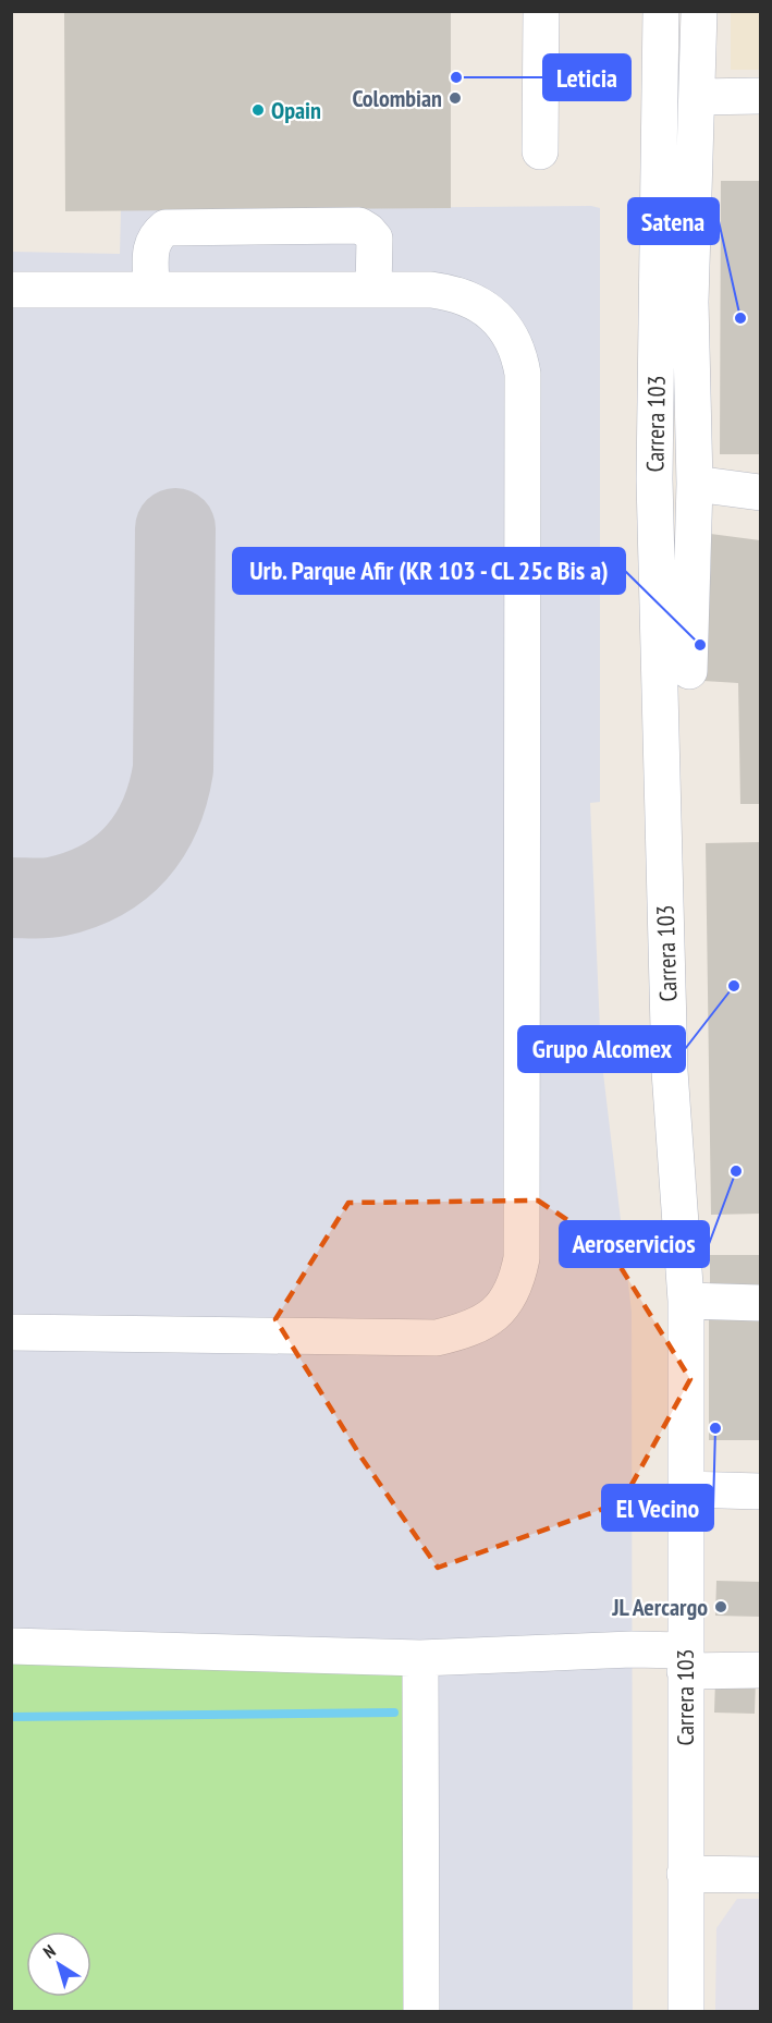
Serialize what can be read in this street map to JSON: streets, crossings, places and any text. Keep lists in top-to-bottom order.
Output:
{
  "streets": {
    "street": ["Carrera 103"]
  },
  "places": [
    "Leticia",
    "Colombian",
    "Opain",
    "Satena",
    "Urb. Parque Afir (KR 103 - CL 25c Bis a)",
    "Grupo Alcomex",
    "Aeroservicios",
    "El Vecino",
    "JL Aercargo"
  ],
  "north": "top left"
}
